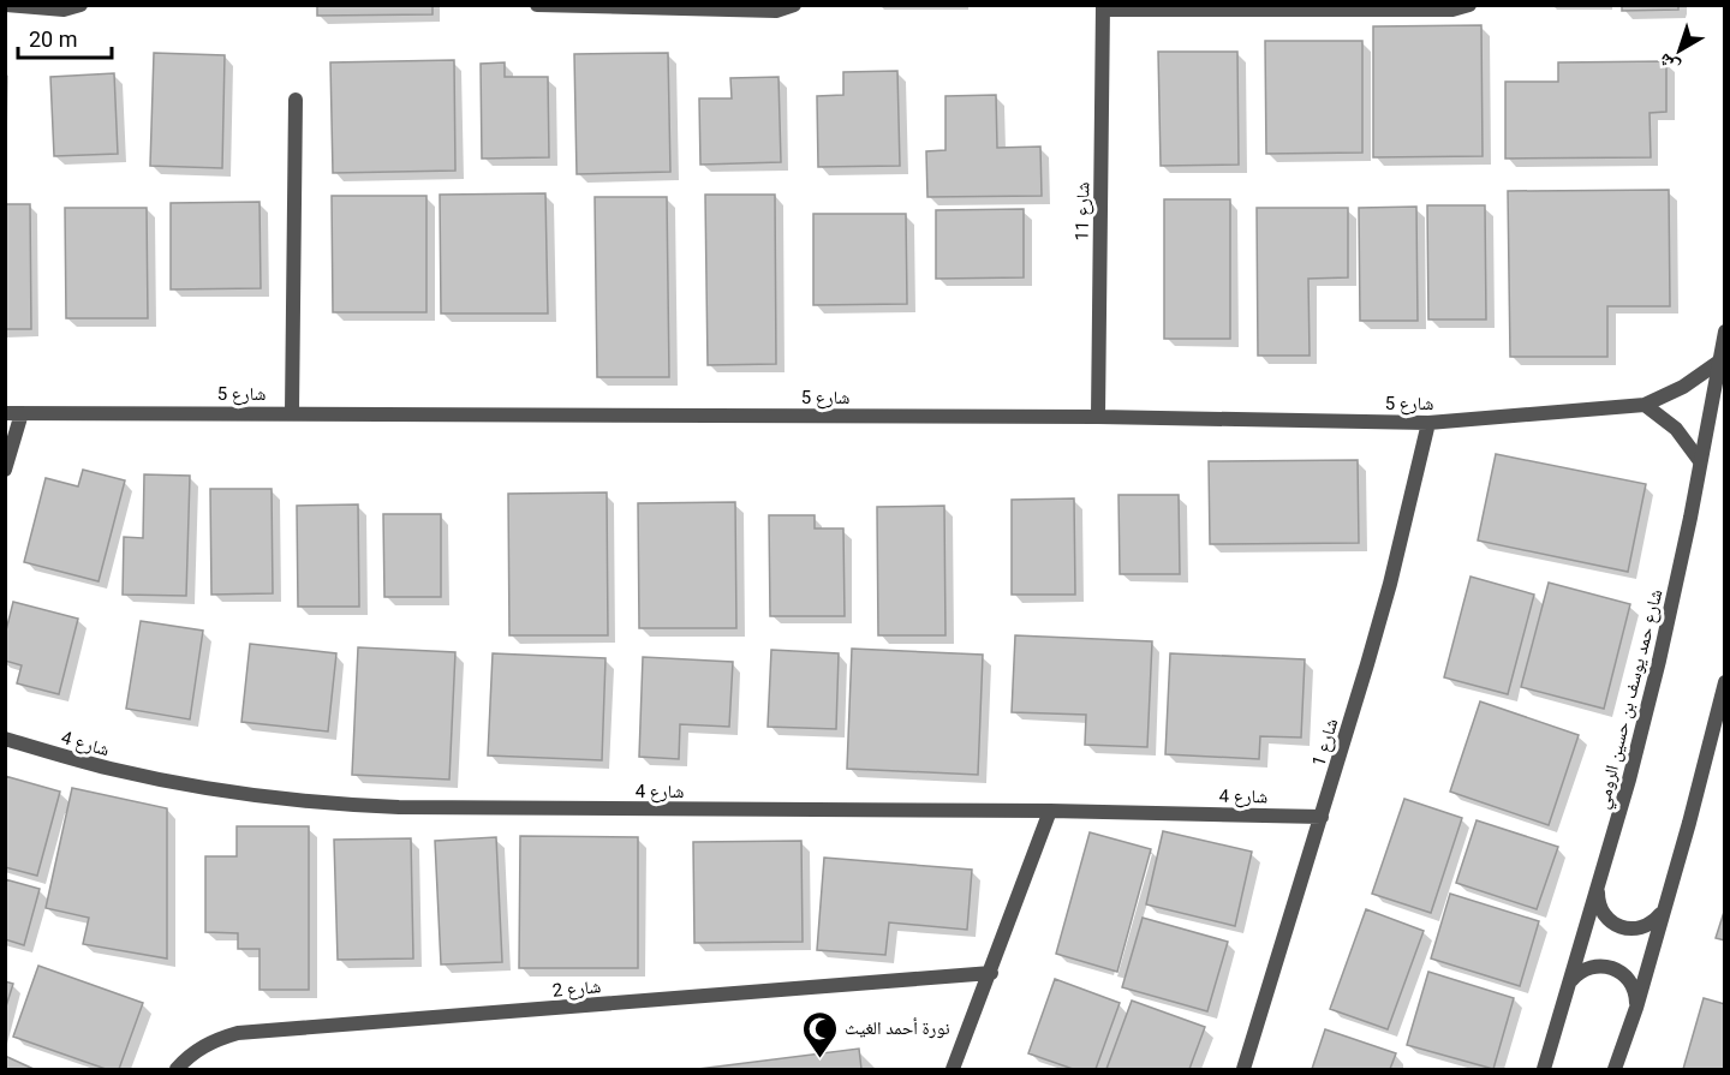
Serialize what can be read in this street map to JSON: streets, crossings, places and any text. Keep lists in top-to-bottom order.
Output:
{
  "streets": {
    "street": [
      "شارع 11",
      "شارع 5",
      "شارع حمد يوسف بن حسين الرومي",
      "شارع 1",
      "شارع 4",
      "شارع 2"
    ]
  },
  "crossings": [
    ["شارع 11", "شارع 5"],
    ["شارع 5", "شارع حمد يوسف بن حسين الرومي"],
    ["شارع 5", "شارع 1"],
    ["شارع 1", "شارع 4"]
  ],
  "places": {
    "mosque": ["نورة أحمد الغيث"]
  },
  "scale_bar": "20 m",
  "north": "bottom left"
}
